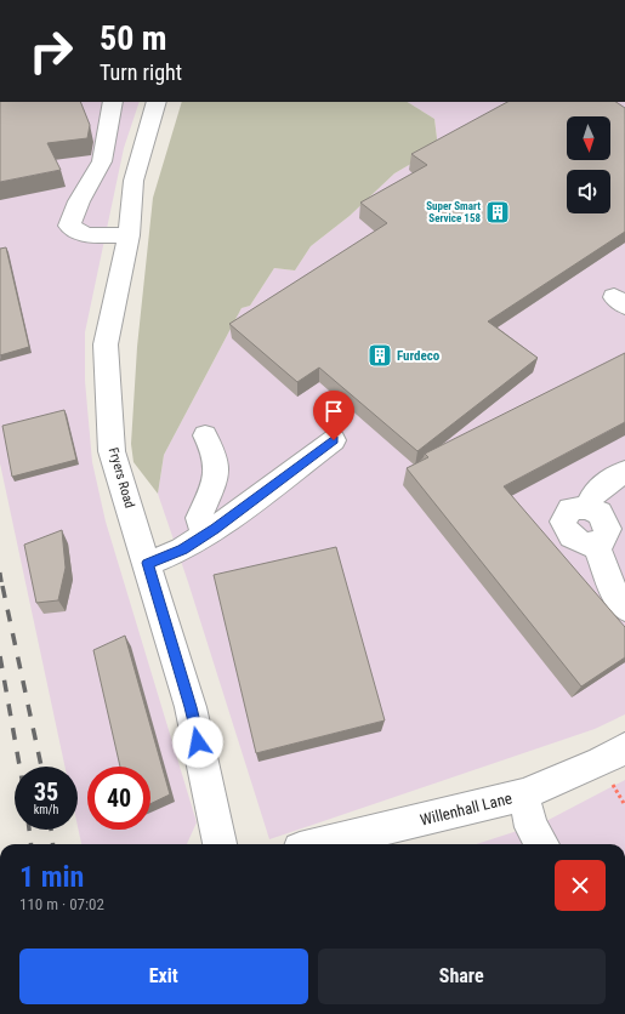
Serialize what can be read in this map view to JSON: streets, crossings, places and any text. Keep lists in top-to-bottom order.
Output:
{
  "streets": {
    "street": ["Fryers Road", "Willenhall Lane"]
  },
  "places": {
    "building": ["Super Smart Service 158", "Furdeco"]
  },
  "north": "bottom",
  "page": {
    "turn": ["50 m", "Turn right"],
    "speed": "35 km/h",
    "limit": "40",
    "heading": ["1 min", "110 m · 07:02"],
    "buttons": ["Exit", "Share"]
  }
}
